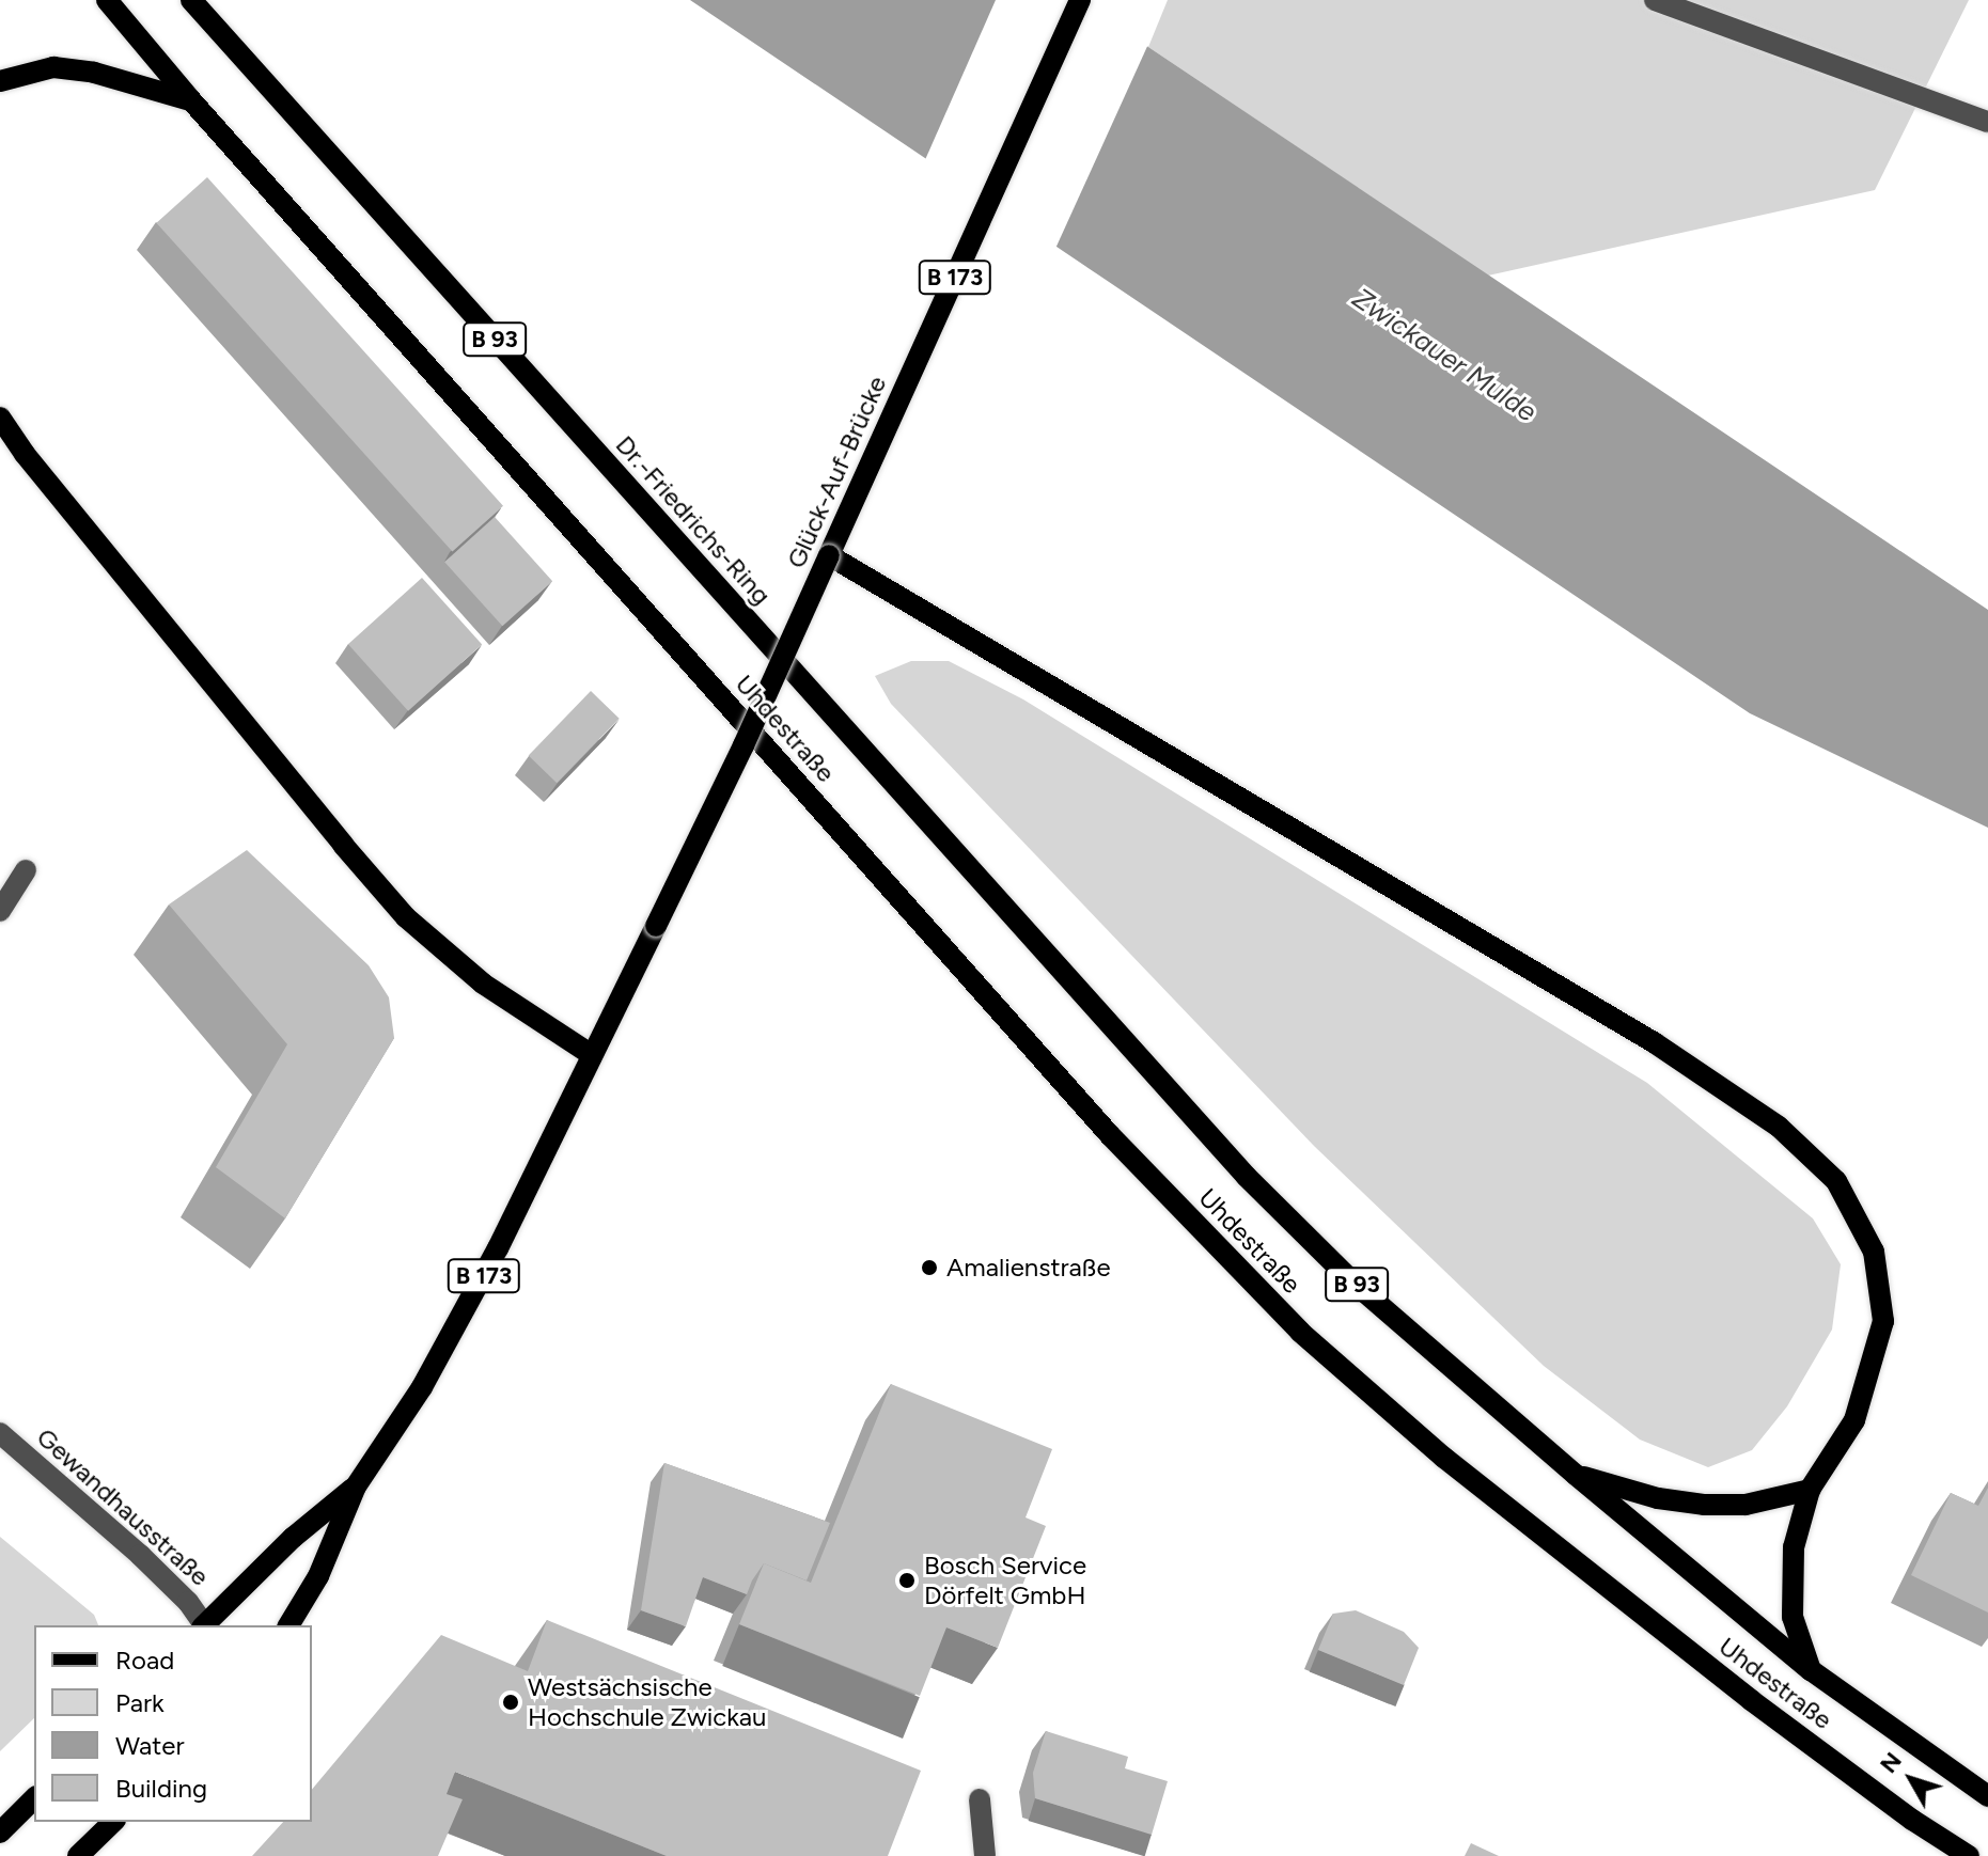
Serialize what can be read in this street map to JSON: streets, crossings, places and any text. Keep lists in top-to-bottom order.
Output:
{
  "streets": {
    "main road": [
      "B 173",
      "B 93",
      "Glück-Auf-Brücke",
      "Dr.-Friedrichs-Ring",
      "Uhdestraße"
    ],
    "street": ["Gewandhausstraße"]
  },
  "crossings": [
    ["B 173", "Glück-Auf-Brücke"],
    ["B 93", "Uhdestraße"],
    ["Dr.-Friedrichs-Ring", "Uhdestraße"]
  ],
  "water": ["Zwickauer Mulde"],
  "places": ["Amalienstraße", "Bosch Service Dörfelt GmbH", "Westsächsische Hochschule Zwickau"],
  "legend": [
    "Road",
    "Park",
    "Water",
    "Building"
  ],
  "north": "top left"
}
